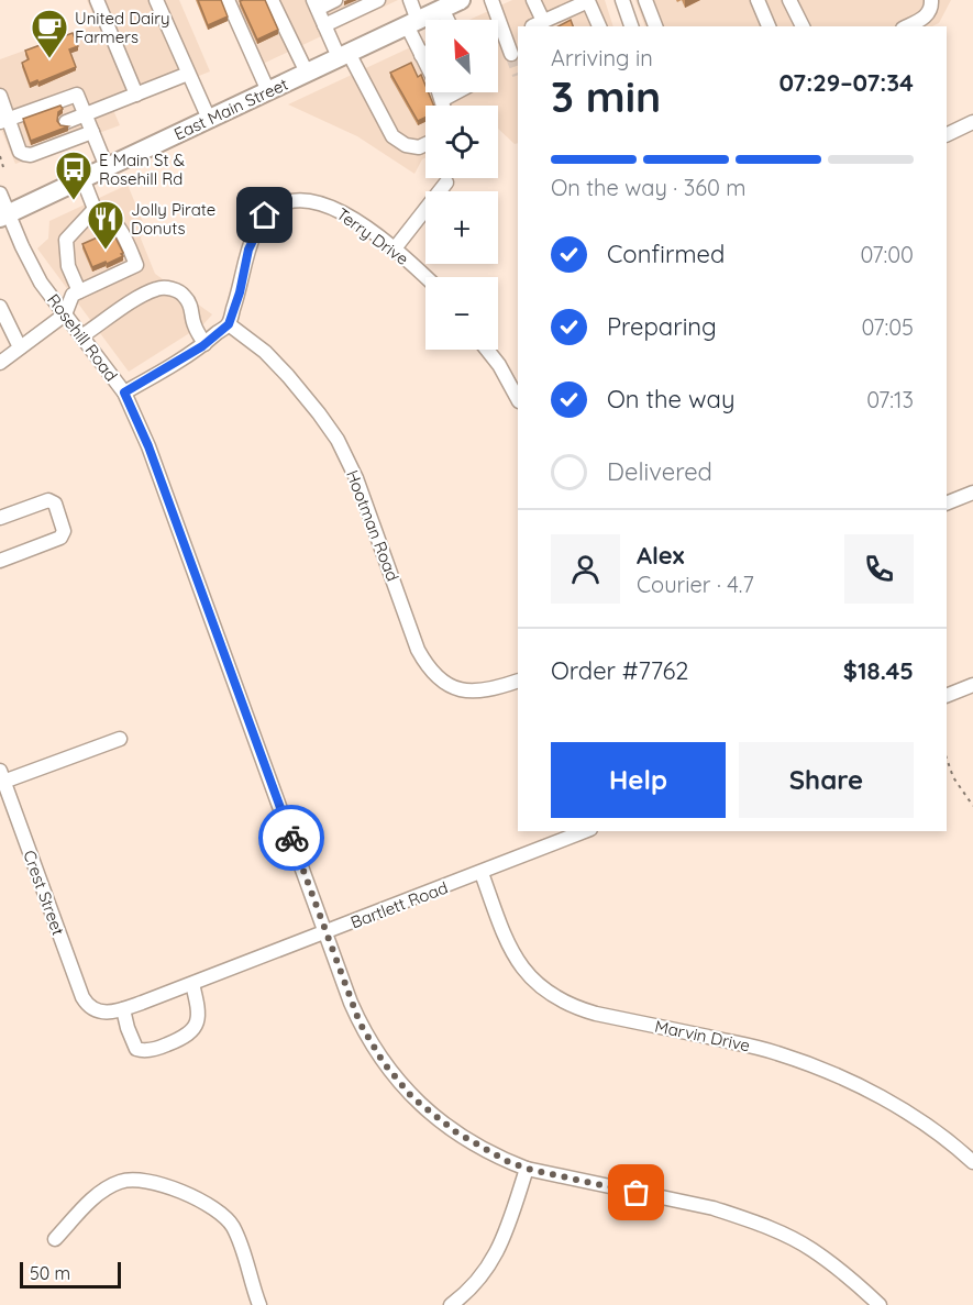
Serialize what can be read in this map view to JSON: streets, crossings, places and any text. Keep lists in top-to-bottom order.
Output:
{
  "streets": {
    "main road": ["East Main Street"],
    "street": [
      "Terry Drive",
      "Rosehill Road",
      "Hootman Road",
      "Crest Street",
      "Bartlett Road",
      "Marvin Drive"
    ]
  },
  "crossings": [
    ["East Main Street", "Rosehill Road"],
    ["Terry Drive", "Hootman Road"],
    ["Rosehill Road", "Bartlett Road"],
    ["Crest Street", "Bartlett Road"],
    ["Bartlett Road", "Marvin Drive"]
  ],
  "places": {
    "cafe": ["United Dairy Farmers"],
    "bus stop": ["E Main St & Rosehill Rd"],
    "restaurant": ["Jolly Pirate Donuts"]
  },
  "scale_bar": "50 m",
  "north": "top left",
  "page": {
    "map_buttons": ["+", "−"],
    "heading": ["3 min", "Arriving in", "07:29–07:34"],
    "panel": [
      "Alex",
      "Courier · 4.7",
      "Order #7762",
      "$18.45"
    ],
    "bar": "On the way · 360 m",
    "list": [
      ["Confirmed", "07:00"],
      ["Preparing", "07:05"],
      ["On the way", "07:13"],
      "Delivered"
    ],
    "buttons": ["Help", "Share"],
    "scale": "50 m"
  }
}
